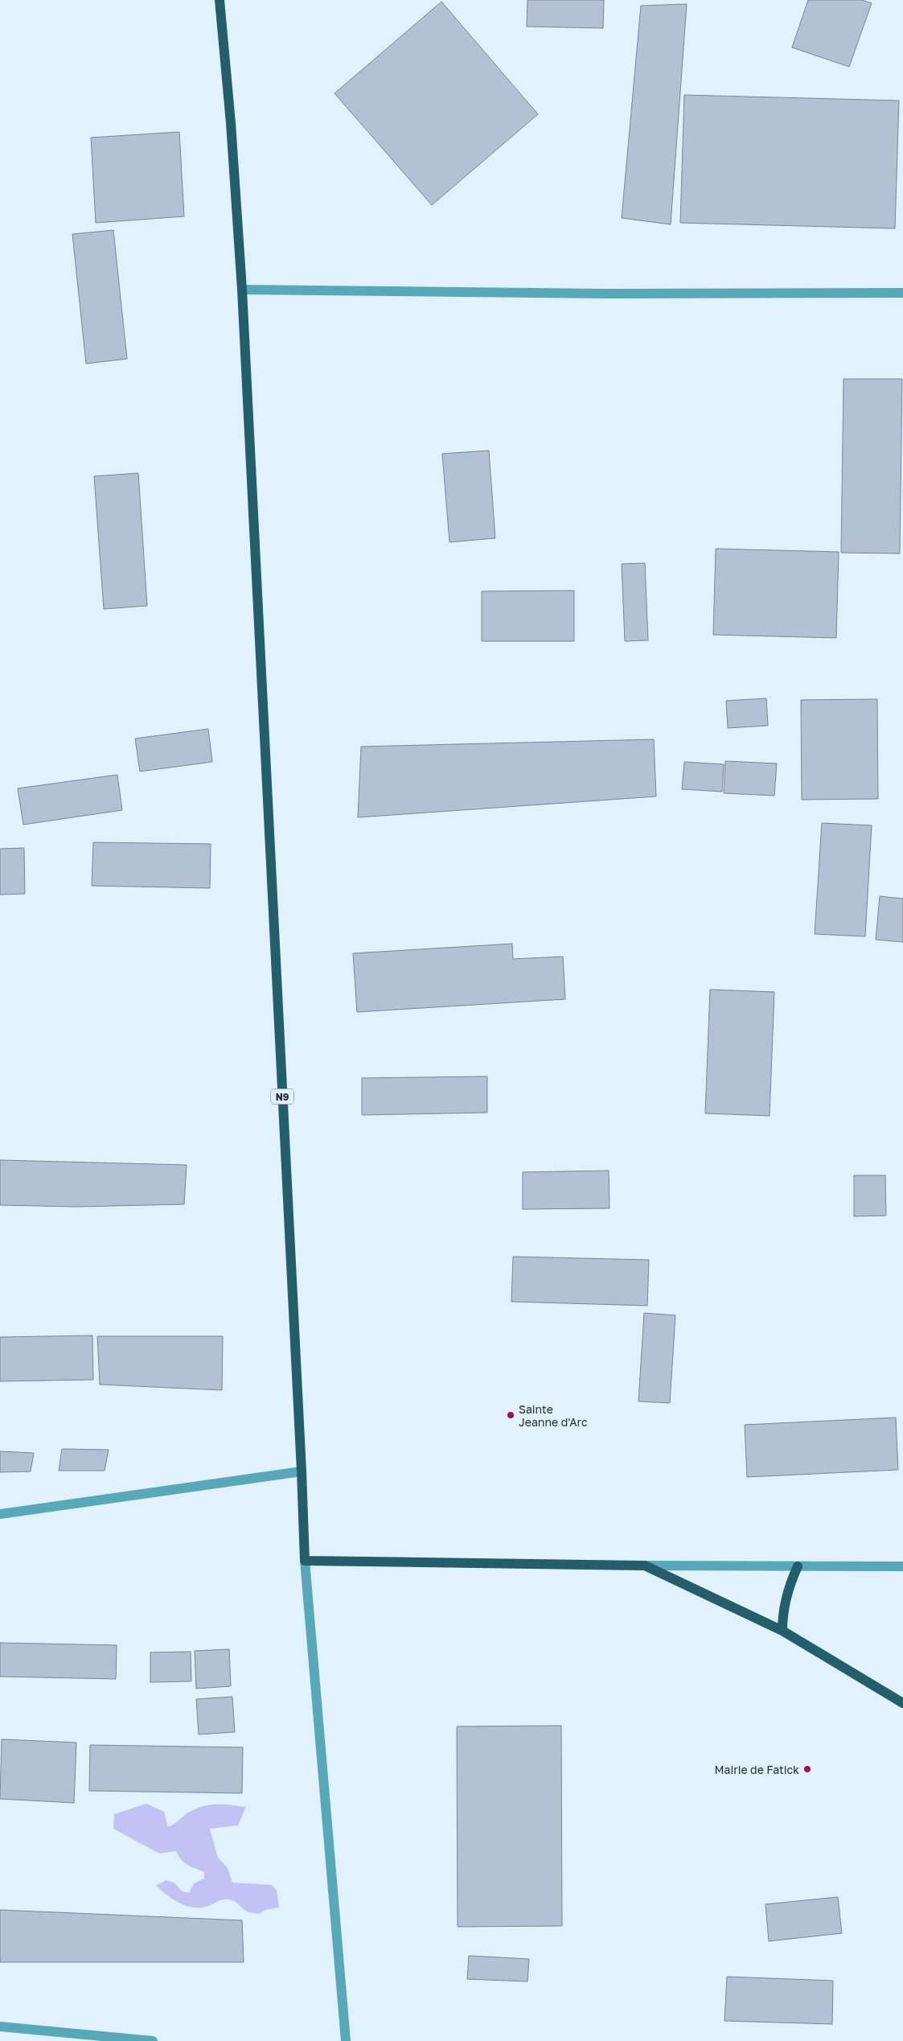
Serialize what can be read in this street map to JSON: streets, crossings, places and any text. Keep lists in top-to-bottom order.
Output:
{
  "streets": {
    "main road": ["N9"]
  },
  "places": ["Sainte Jeanne d'Arc", "Mairie de Fatick"]
}
